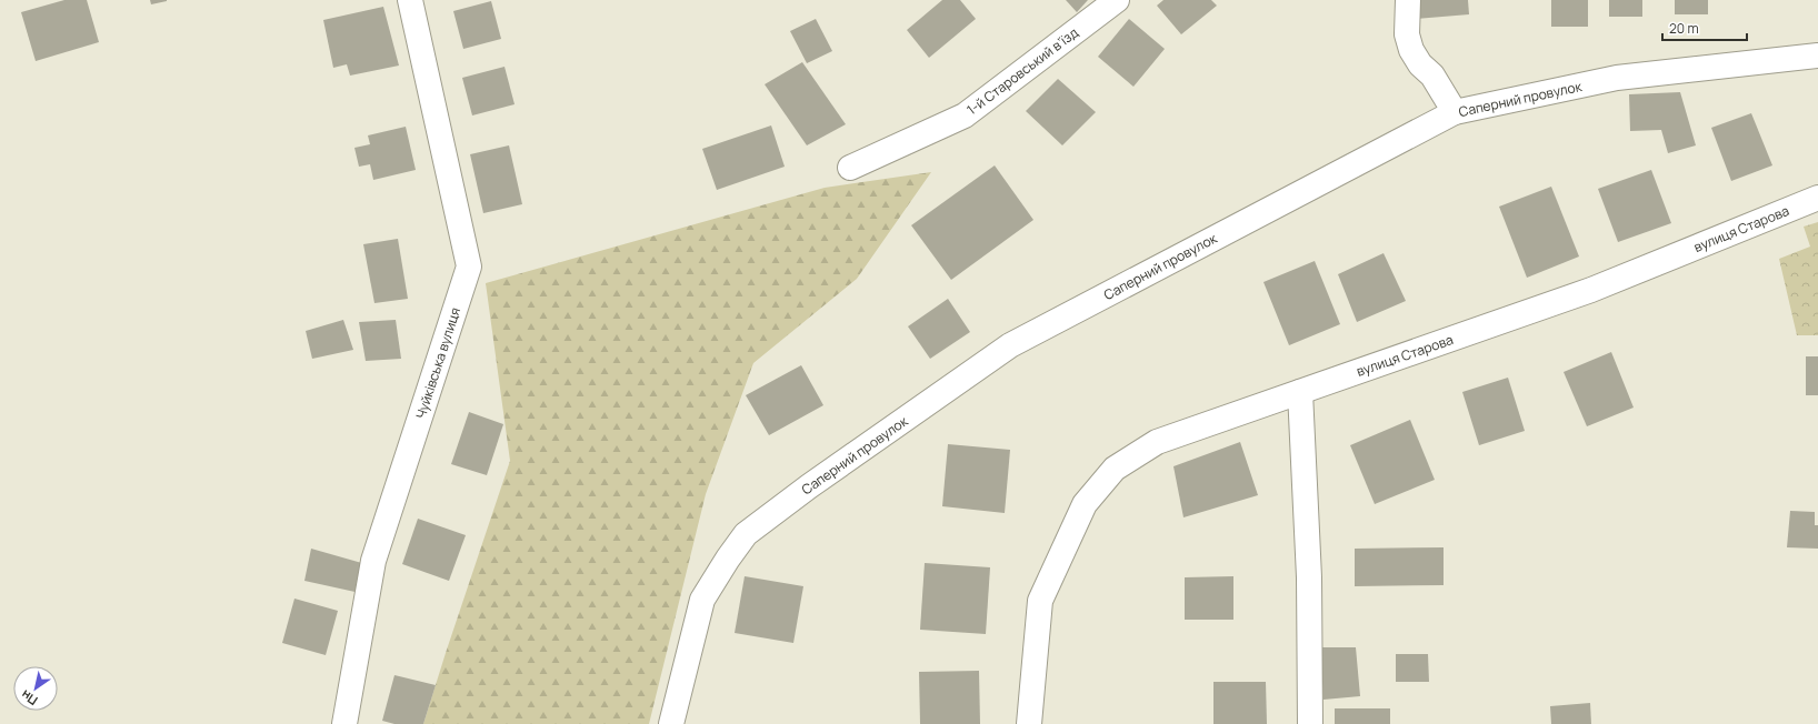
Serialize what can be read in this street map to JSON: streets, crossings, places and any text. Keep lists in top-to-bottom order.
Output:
{
  "streets": {
    "street": [
      "1-й Старовський в’їзд",
      "Саперний провулок",
      "вулиця Старова",
      "Чуйківська вулиця"
    ]
  },
  "scale_bar": "20 m",
  "north": "bottom left"
}
